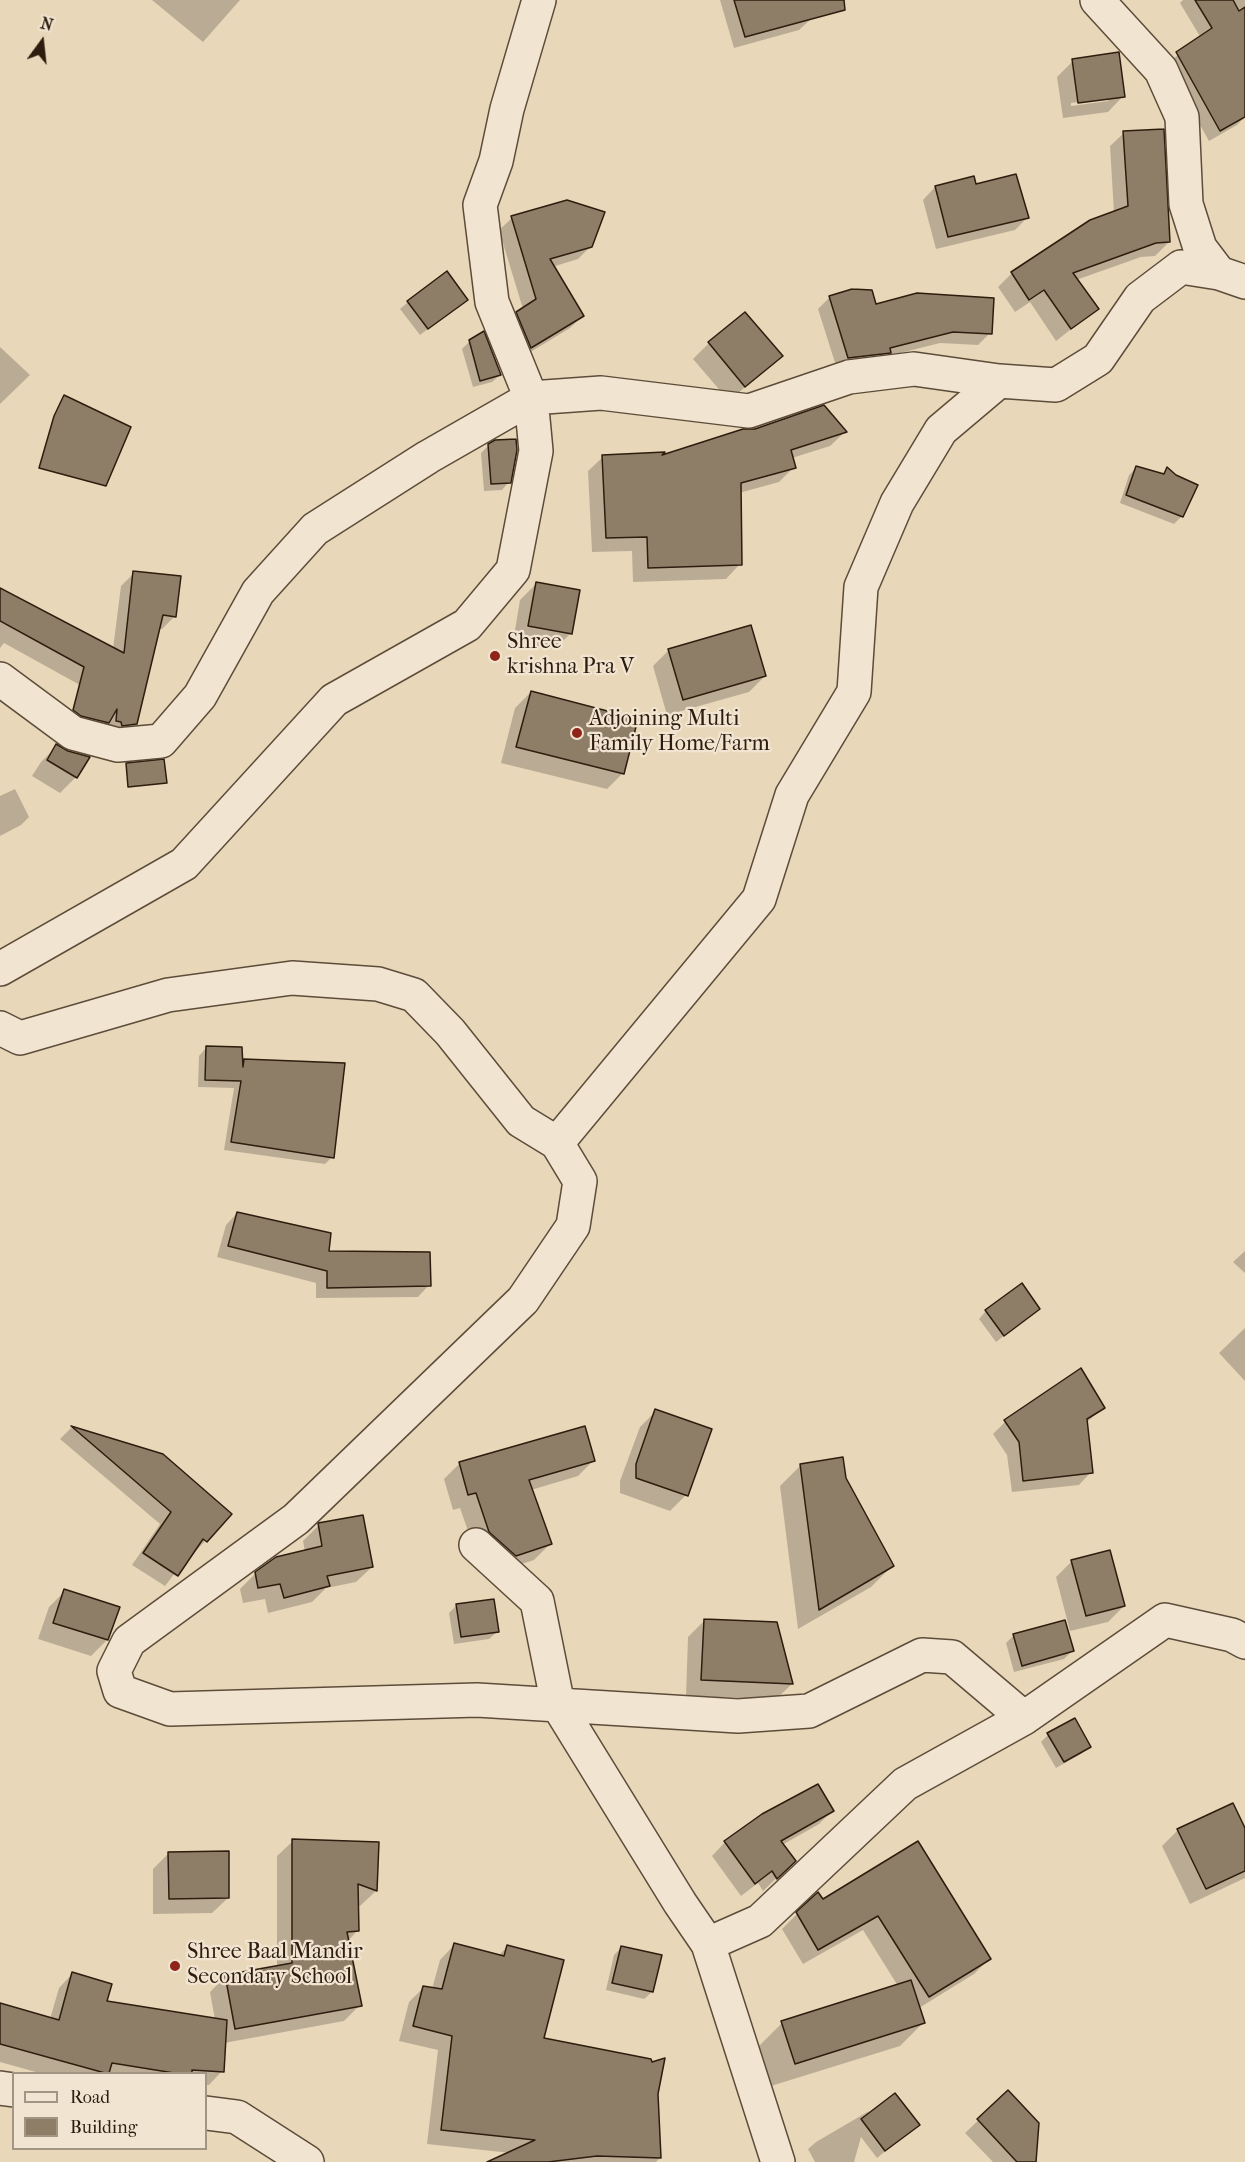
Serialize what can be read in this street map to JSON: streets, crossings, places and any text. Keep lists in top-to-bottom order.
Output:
{
  "places": ["Shree krishna Pra V", "Adjoining Multi Family Home/Farm", "Shree Baal Mandir Secondary School"],
  "legend": ["Road", "Building"],
  "north": "top"
}
